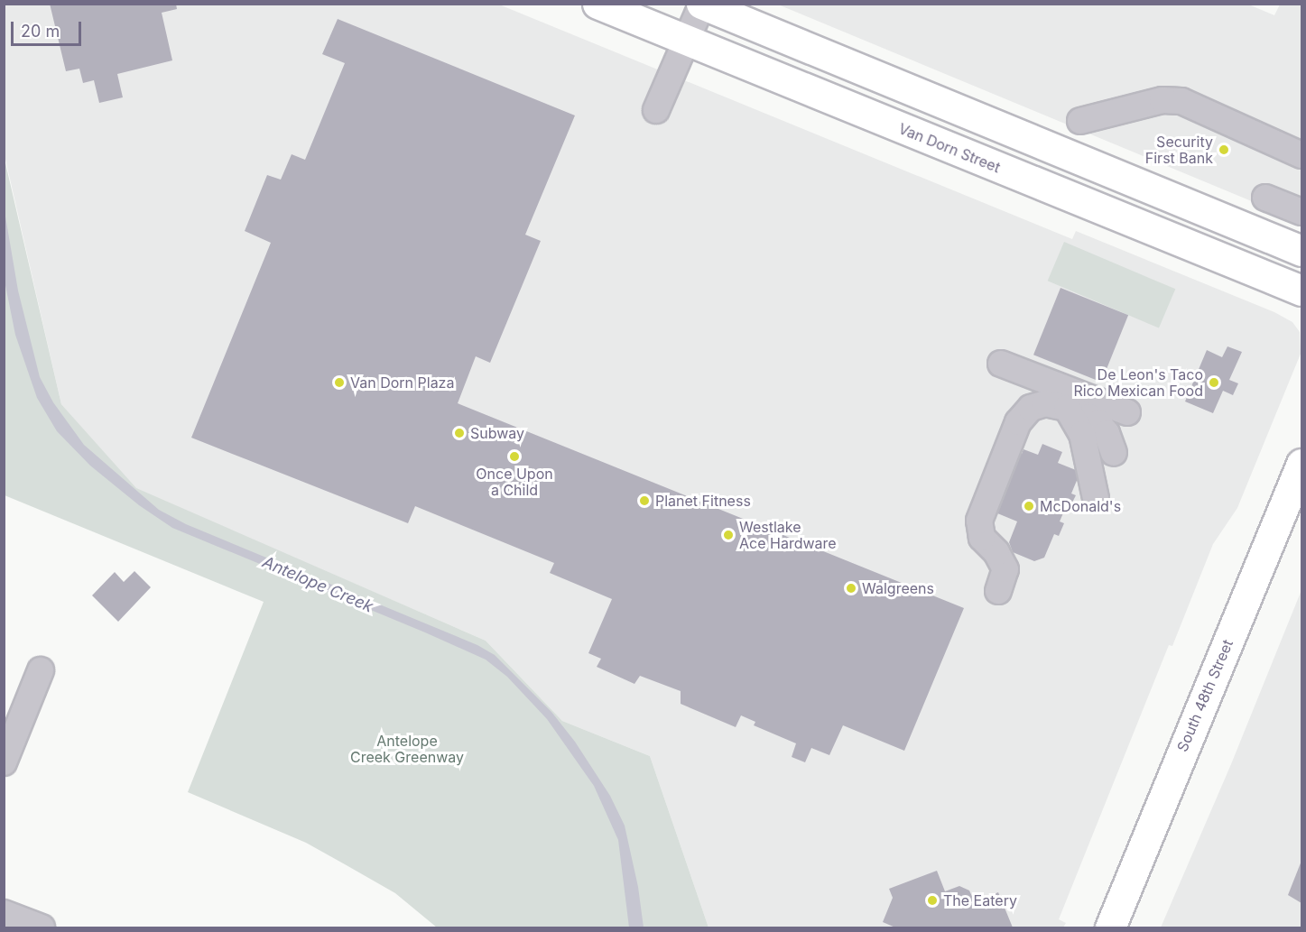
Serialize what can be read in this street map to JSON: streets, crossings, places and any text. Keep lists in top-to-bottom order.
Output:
{
  "streets": {
    "main road": ["Van Dorn Street", "South 48th Street"]
  },
  "water": ["Antelope Creek"],
  "parks": ["Antelope Creek Greenway"],
  "places": [
    "Security First Bank",
    "Van Dorn Plaza",
    "De Leon's Taco Rico Mexican Food",
    "Subway",
    "Once Upon a Child",
    "Planet Fitness",
    "McDonald's",
    "Westlake Ace Hardware",
    "Walgreens",
    "The Eatery"
  ],
  "scale_bar": "20 m"
}
